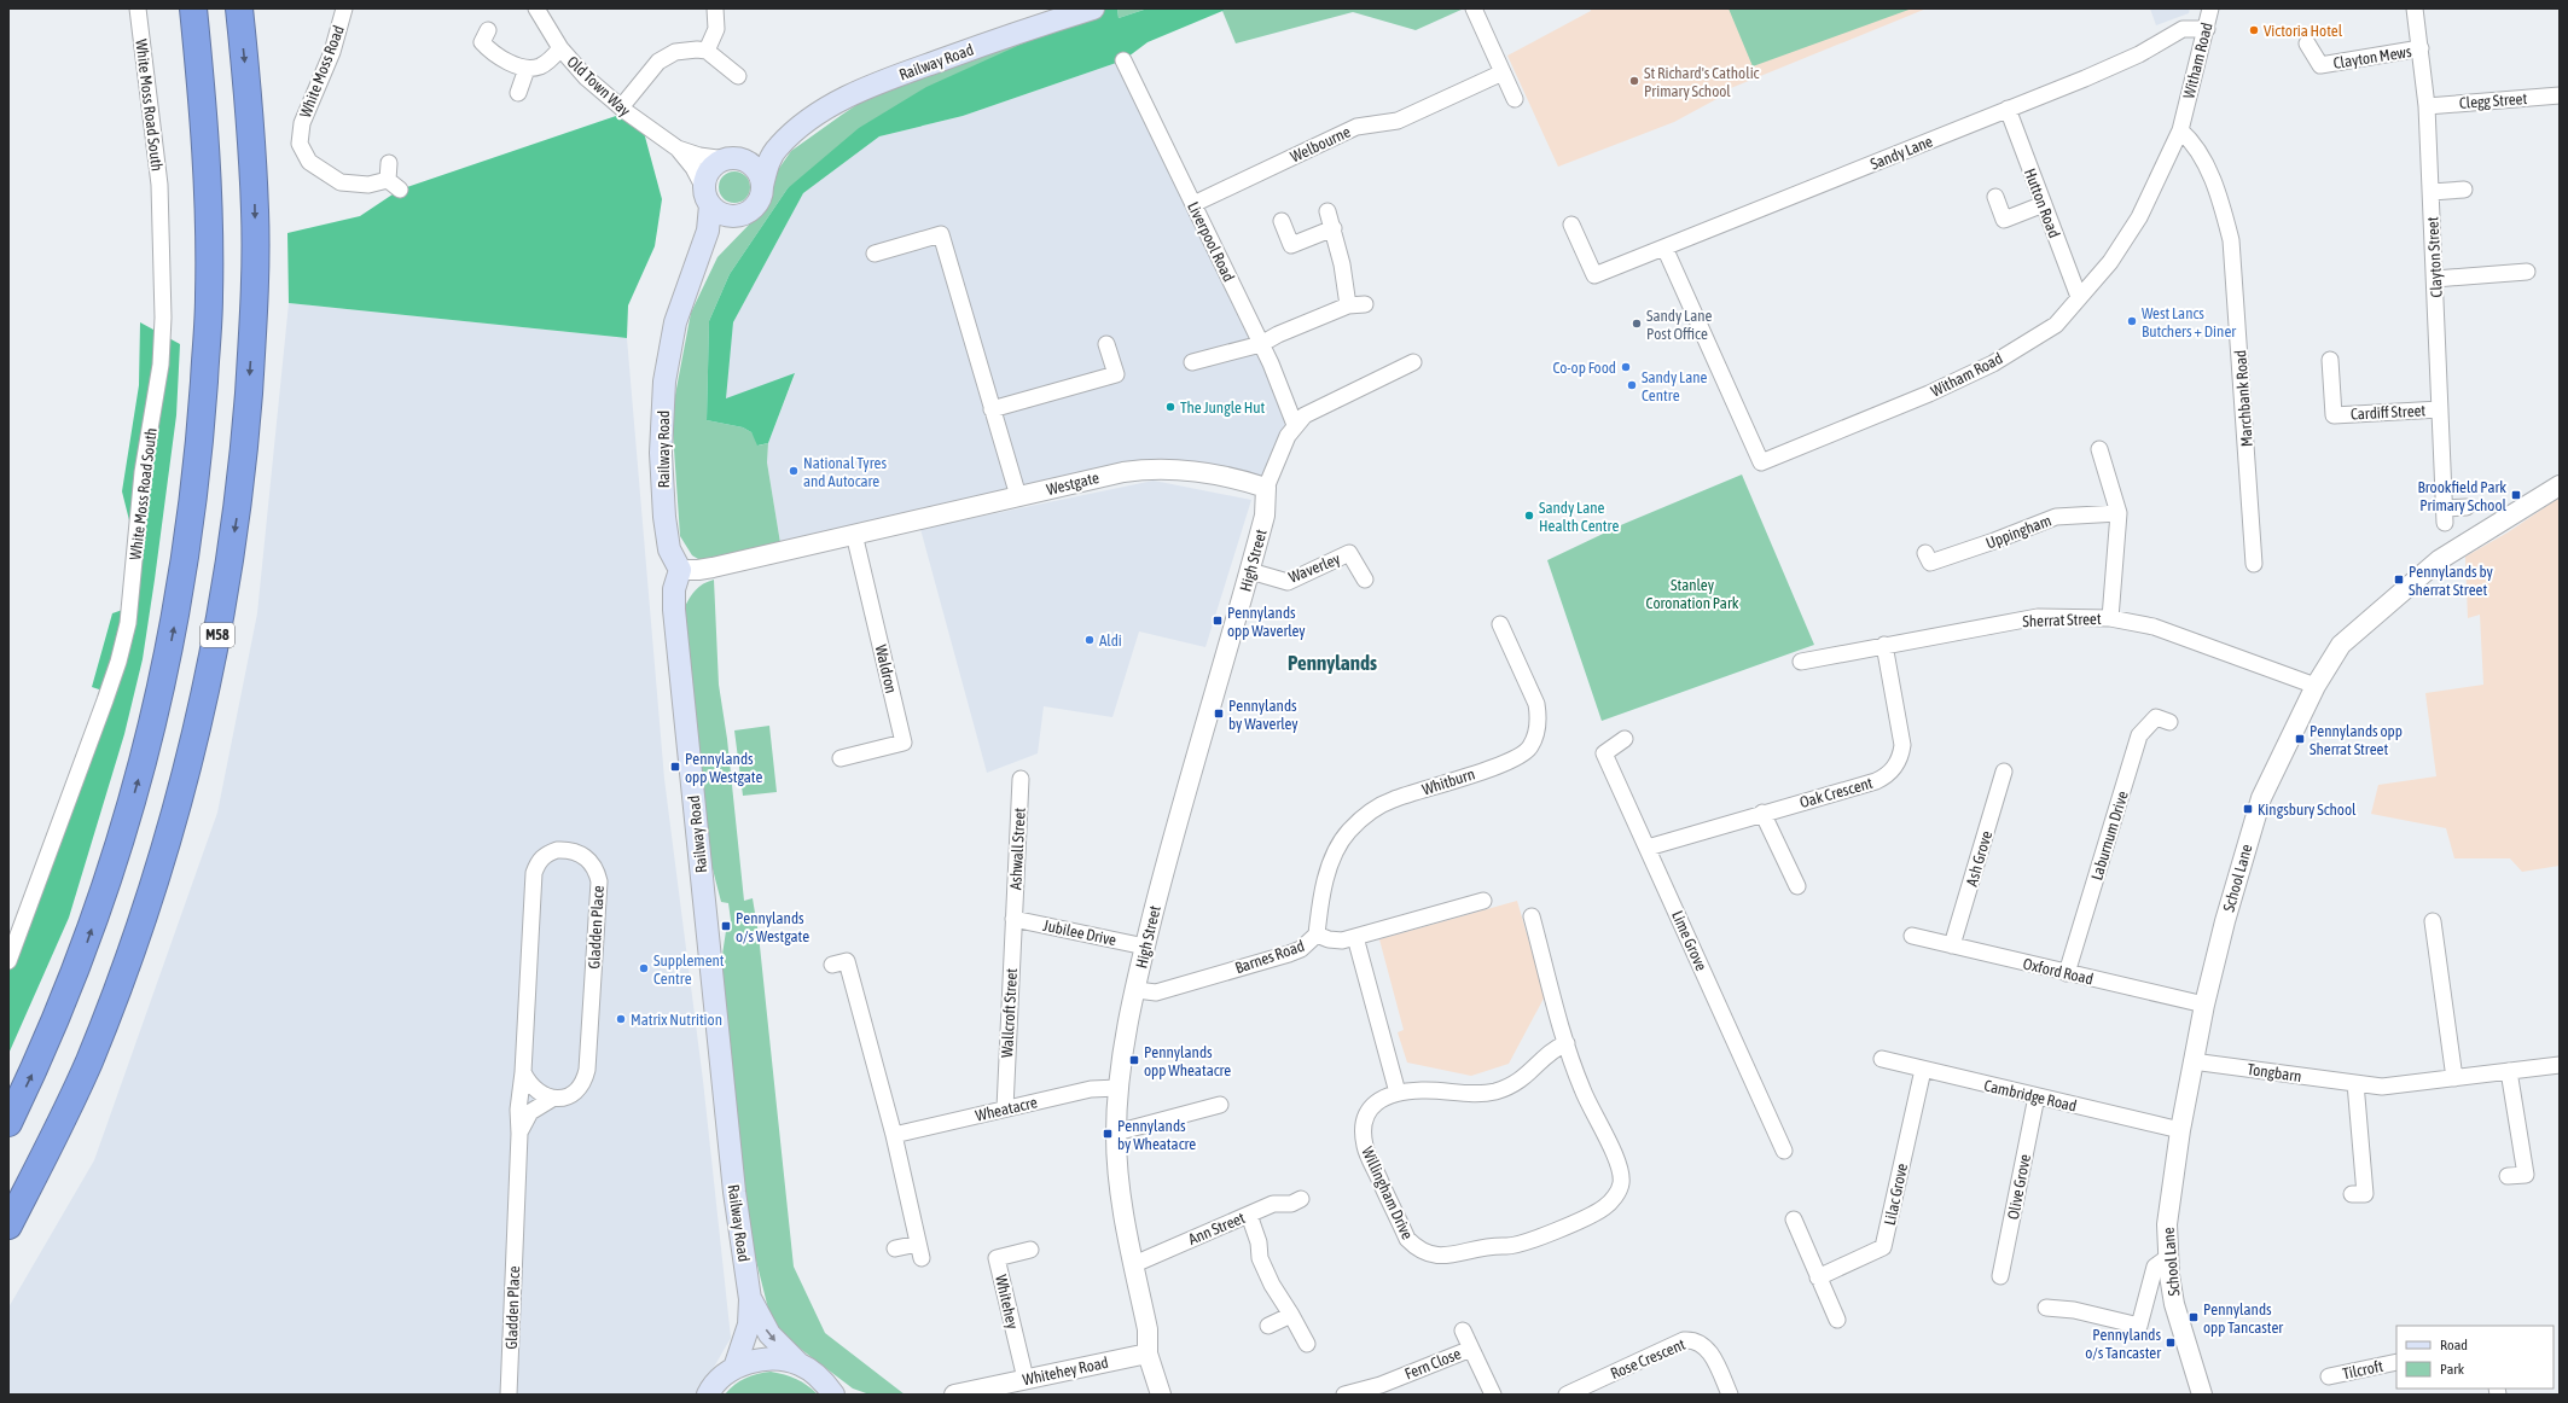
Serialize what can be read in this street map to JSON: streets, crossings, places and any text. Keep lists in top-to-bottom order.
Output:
{
  "streets": {
    "highway": ["M58"],
    "main road": ["Railway Road"],
    "street": [
      "Clayton Mews",
      "Witham Road",
      "White Moss Road",
      "Old Town Way",
      "Clegg Street",
      "White Moss Road South",
      "Welbourne",
      "Sandy Lane",
      "Hutton Road",
      "Liverpool Road",
      "Clayton Street",
      "Marchbank Road",
      "Cardiff Street",
      "Westgate",
      "Uppingham",
      "High Street",
      "Waverley",
      "Sherrat Street",
      "Waldron",
      "Whitburn",
      "Oak Crescent",
      "Laburnum Drive",
      "Ashwall Street",
      "Ash Grove",
      "School Lane",
      "Gladden Place",
      "Jubilee Drive",
      "Lime Grove",
      "Barnes Road",
      "Oxford Road",
      "Wallcroft Street",
      "Tongbarn",
      "Cambridge Road",
      "Wheatacre",
      "Olive Grove",
      "Willingham Drive",
      "Lilac Grove",
      "Ann Street",
      "Whitehey",
      "Rose Crescent",
      "Fern Close",
      "Tilcroft",
      "Whitehey Road"
    ]
  },
  "crossings": [
    ["Clayton Mews", "Clayton Street"],
    ["Witham Road", "Sandy Lane"],
    ["Witham Road", "Hutton Road"],
    ["Witham Road", "Marchbank Road"],
    ["Railway Road", "Old Town Way"],
    ["Railway Road", "Westgate"],
    ["Clegg Street", "Clayton Street"],
    ["Welbourne", "Liverpool Road"],
    ["Sandy Lane", "Hutton Road"],
    ["Clayton Street", "Cardiff Street"],
    ["Westgate", "High Street"],
    ["Westgate", "Waldron"],
    ["High Street", "Waverley"],
    ["High Street", "Jubilee Drive"],
    ["High Street", "Barnes Road"],
    ["High Street", "Wheatacre"],
    ["High Street", "Ann Street"],
    ["High Street", "Whitehey Road"],
    ["Sherrat Street", "Oak Crescent"],
    ["Sherrat Street", "School Lane"],
    ["Whitburn", "Barnes Road"],
    ["Oak Crescent", "Lime Grove"],
    ["Laburnum Drive", "Oxford Road"],
    ["Ashwall Street", "Jubilee Drive"],
    ["Ashwall Street", "Wallcroft Street"],
    ["Ash Grove", "Oxford Road"],
    ["School Lane", "Oxford Road"],
    ["School Lane", "Tongbarn"],
    ["School Lane", "Cambridge Road"],
    ["Jubilee Drive", "Wallcroft Street"],
    ["Wallcroft Street", "Wheatacre"],
    ["Cambridge Road", "Olive Grove"],
    ["Cambridge Road", "Lilac Grove"],
    ["Whitehey", "Whitehey Road"]
  ],
  "districts": ["Pennylands"],
  "parks": ["Stanley Coronation Park"],
  "places": {
    "other": [
      "Victoria Hotel",
      "St Richard's Catholic Primary School",
      "West Lancs Butchers + Diner",
      "Sandy Lane Post Office",
      "Co-op Food",
      "Sandy Lane Centre",
      "The Jungle Hut",
      "National Tyres and Autocare",
      "Sandy Lane Health Centre",
      "Aldi",
      "Supplement Centre",
      "Matrix Nutrition"
    ],
    "transit": [
      "Brookfield Park Primary School",
      "Pennylands by Sherrat Street",
      "Pennylands opp Waverley",
      "Pennylands by Waverley",
      "Pennylands opp Sherrat Street",
      "Pennylands opp Westgate",
      "Kingsbury School",
      "Pennylands o/s Westgate",
      "Pennylands opp Wheatacre",
      "Pennylands by Wheatacre",
      "Pennylands opp Tancaster",
      "Pennylands o/s Tancaster"
    ]
  },
  "legend": ["Road", "Park"]
}
